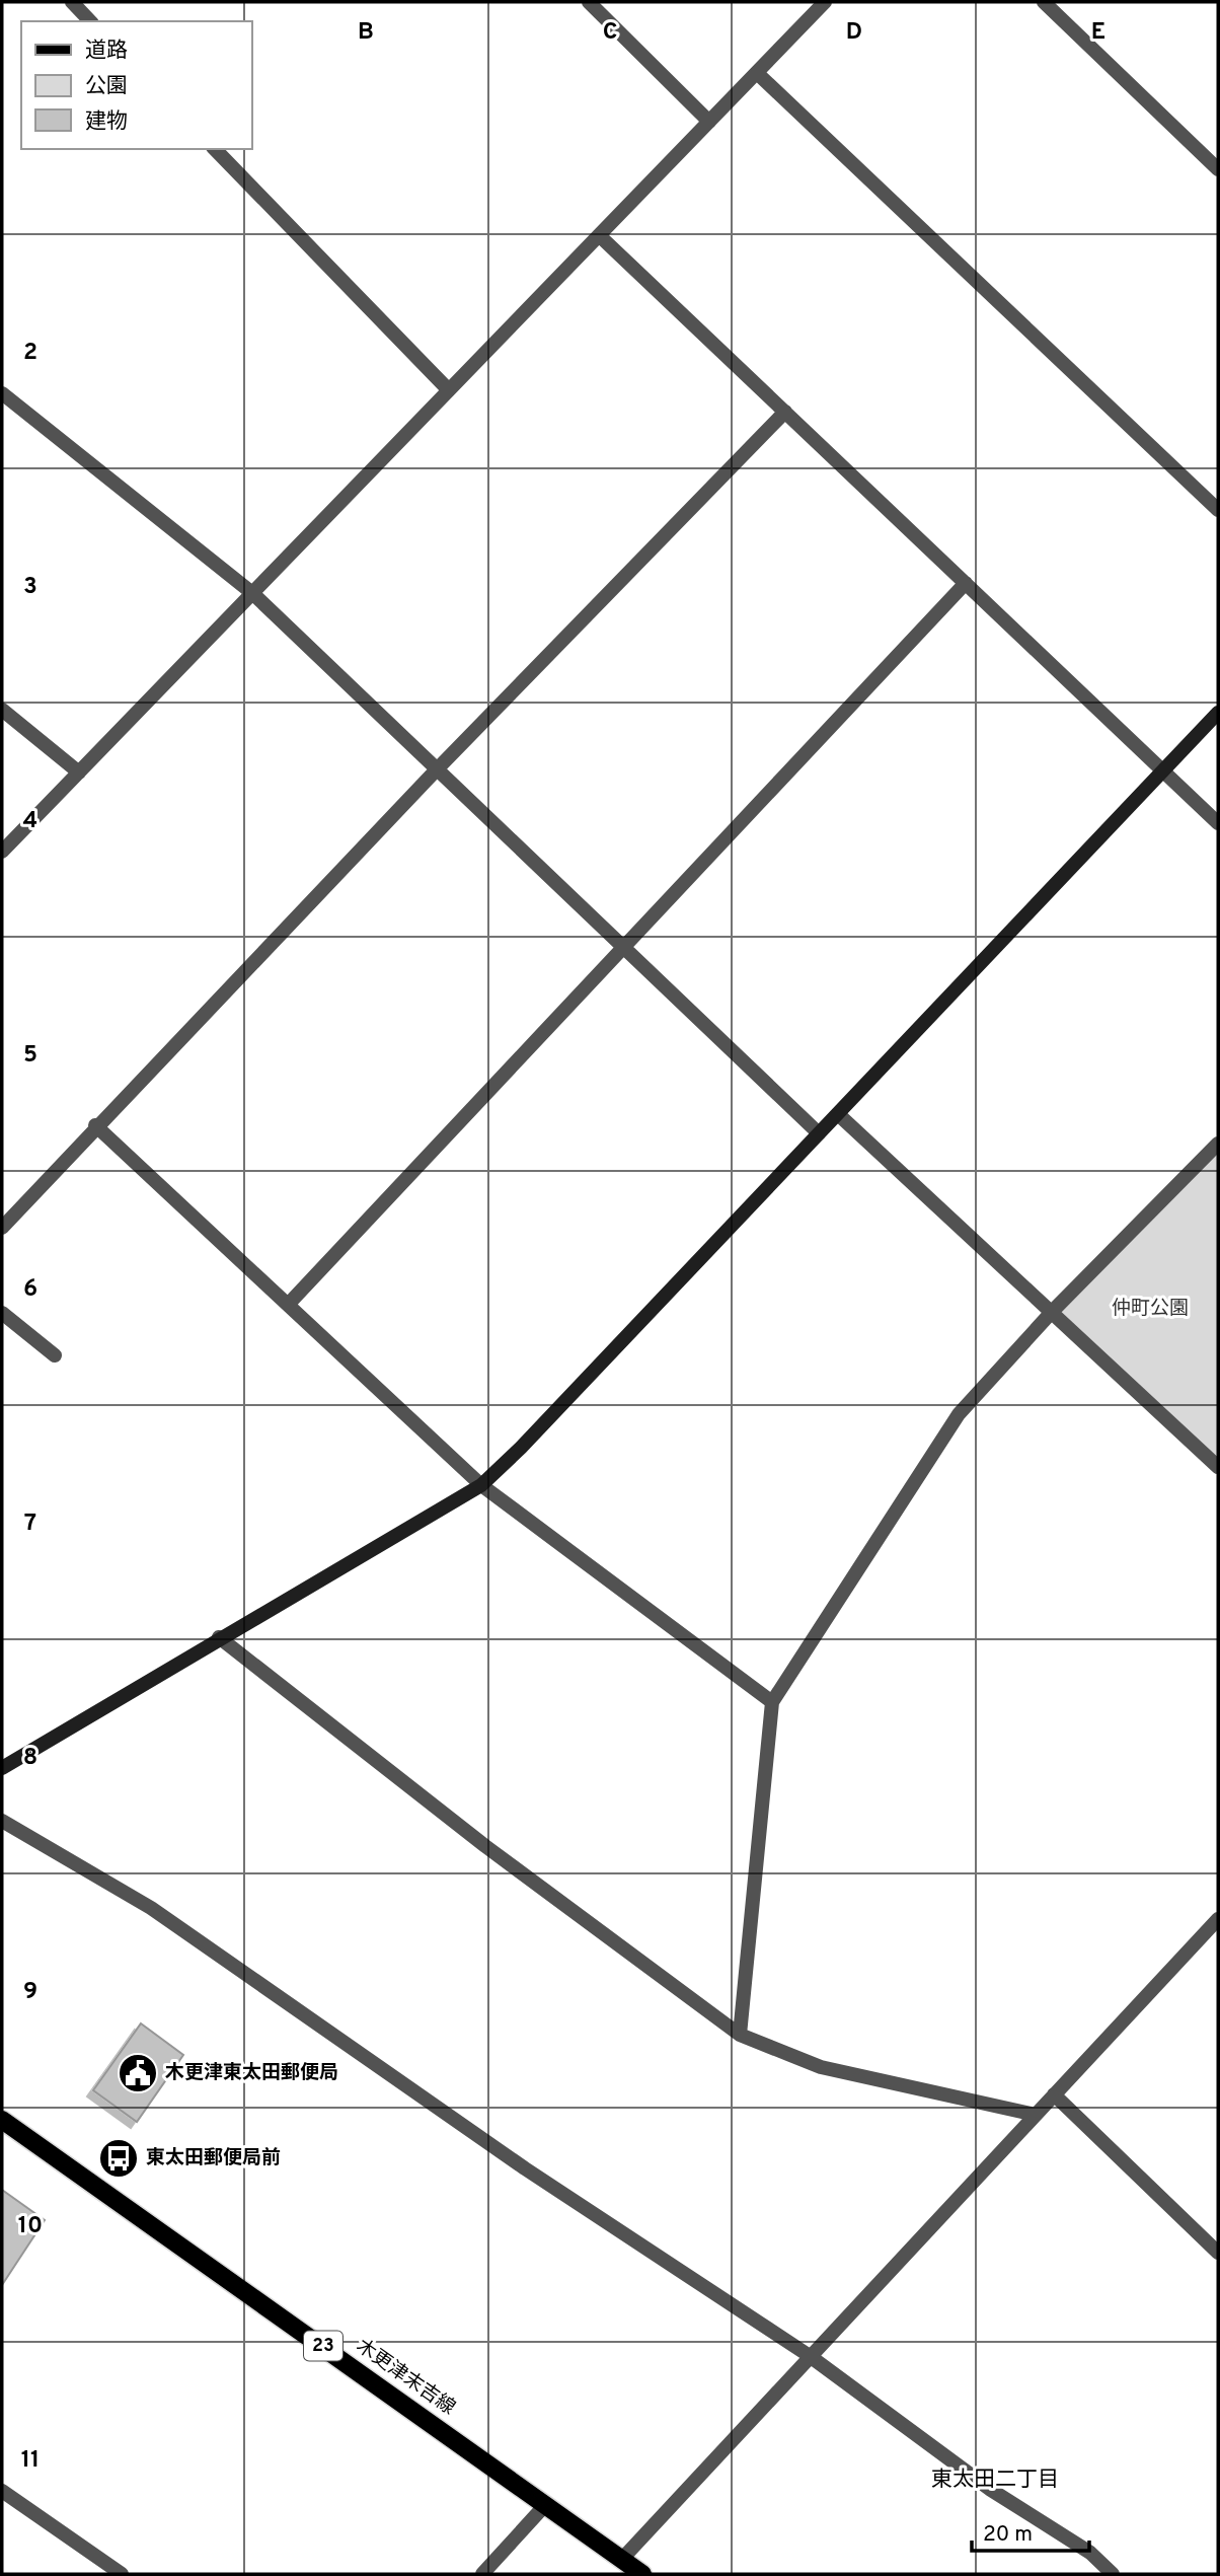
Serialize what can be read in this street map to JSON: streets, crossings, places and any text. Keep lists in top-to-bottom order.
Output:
{
  "streets": {
    "main road": ["23", "木更津末吉線"]
  },
  "districts": ["東太田二丁目"],
  "parks": ["仲町公園"],
  "places": {
    "public building": ["木更津東太田郵便局"],
    "bus stop": ["東太田郵便局前"]
  },
  "legend": ["道路", "公園", "建物"],
  "scale_bar": "20 m",
  "grid": {
    "columns": [
      "B",
      "C",
      "D",
      "E"
    ],
    "rows": [
      "2",
      "3",
      "4",
      "5",
      "6",
      "7",
      "8",
      "9",
      "10",
      "11"
    ]
  }
}
